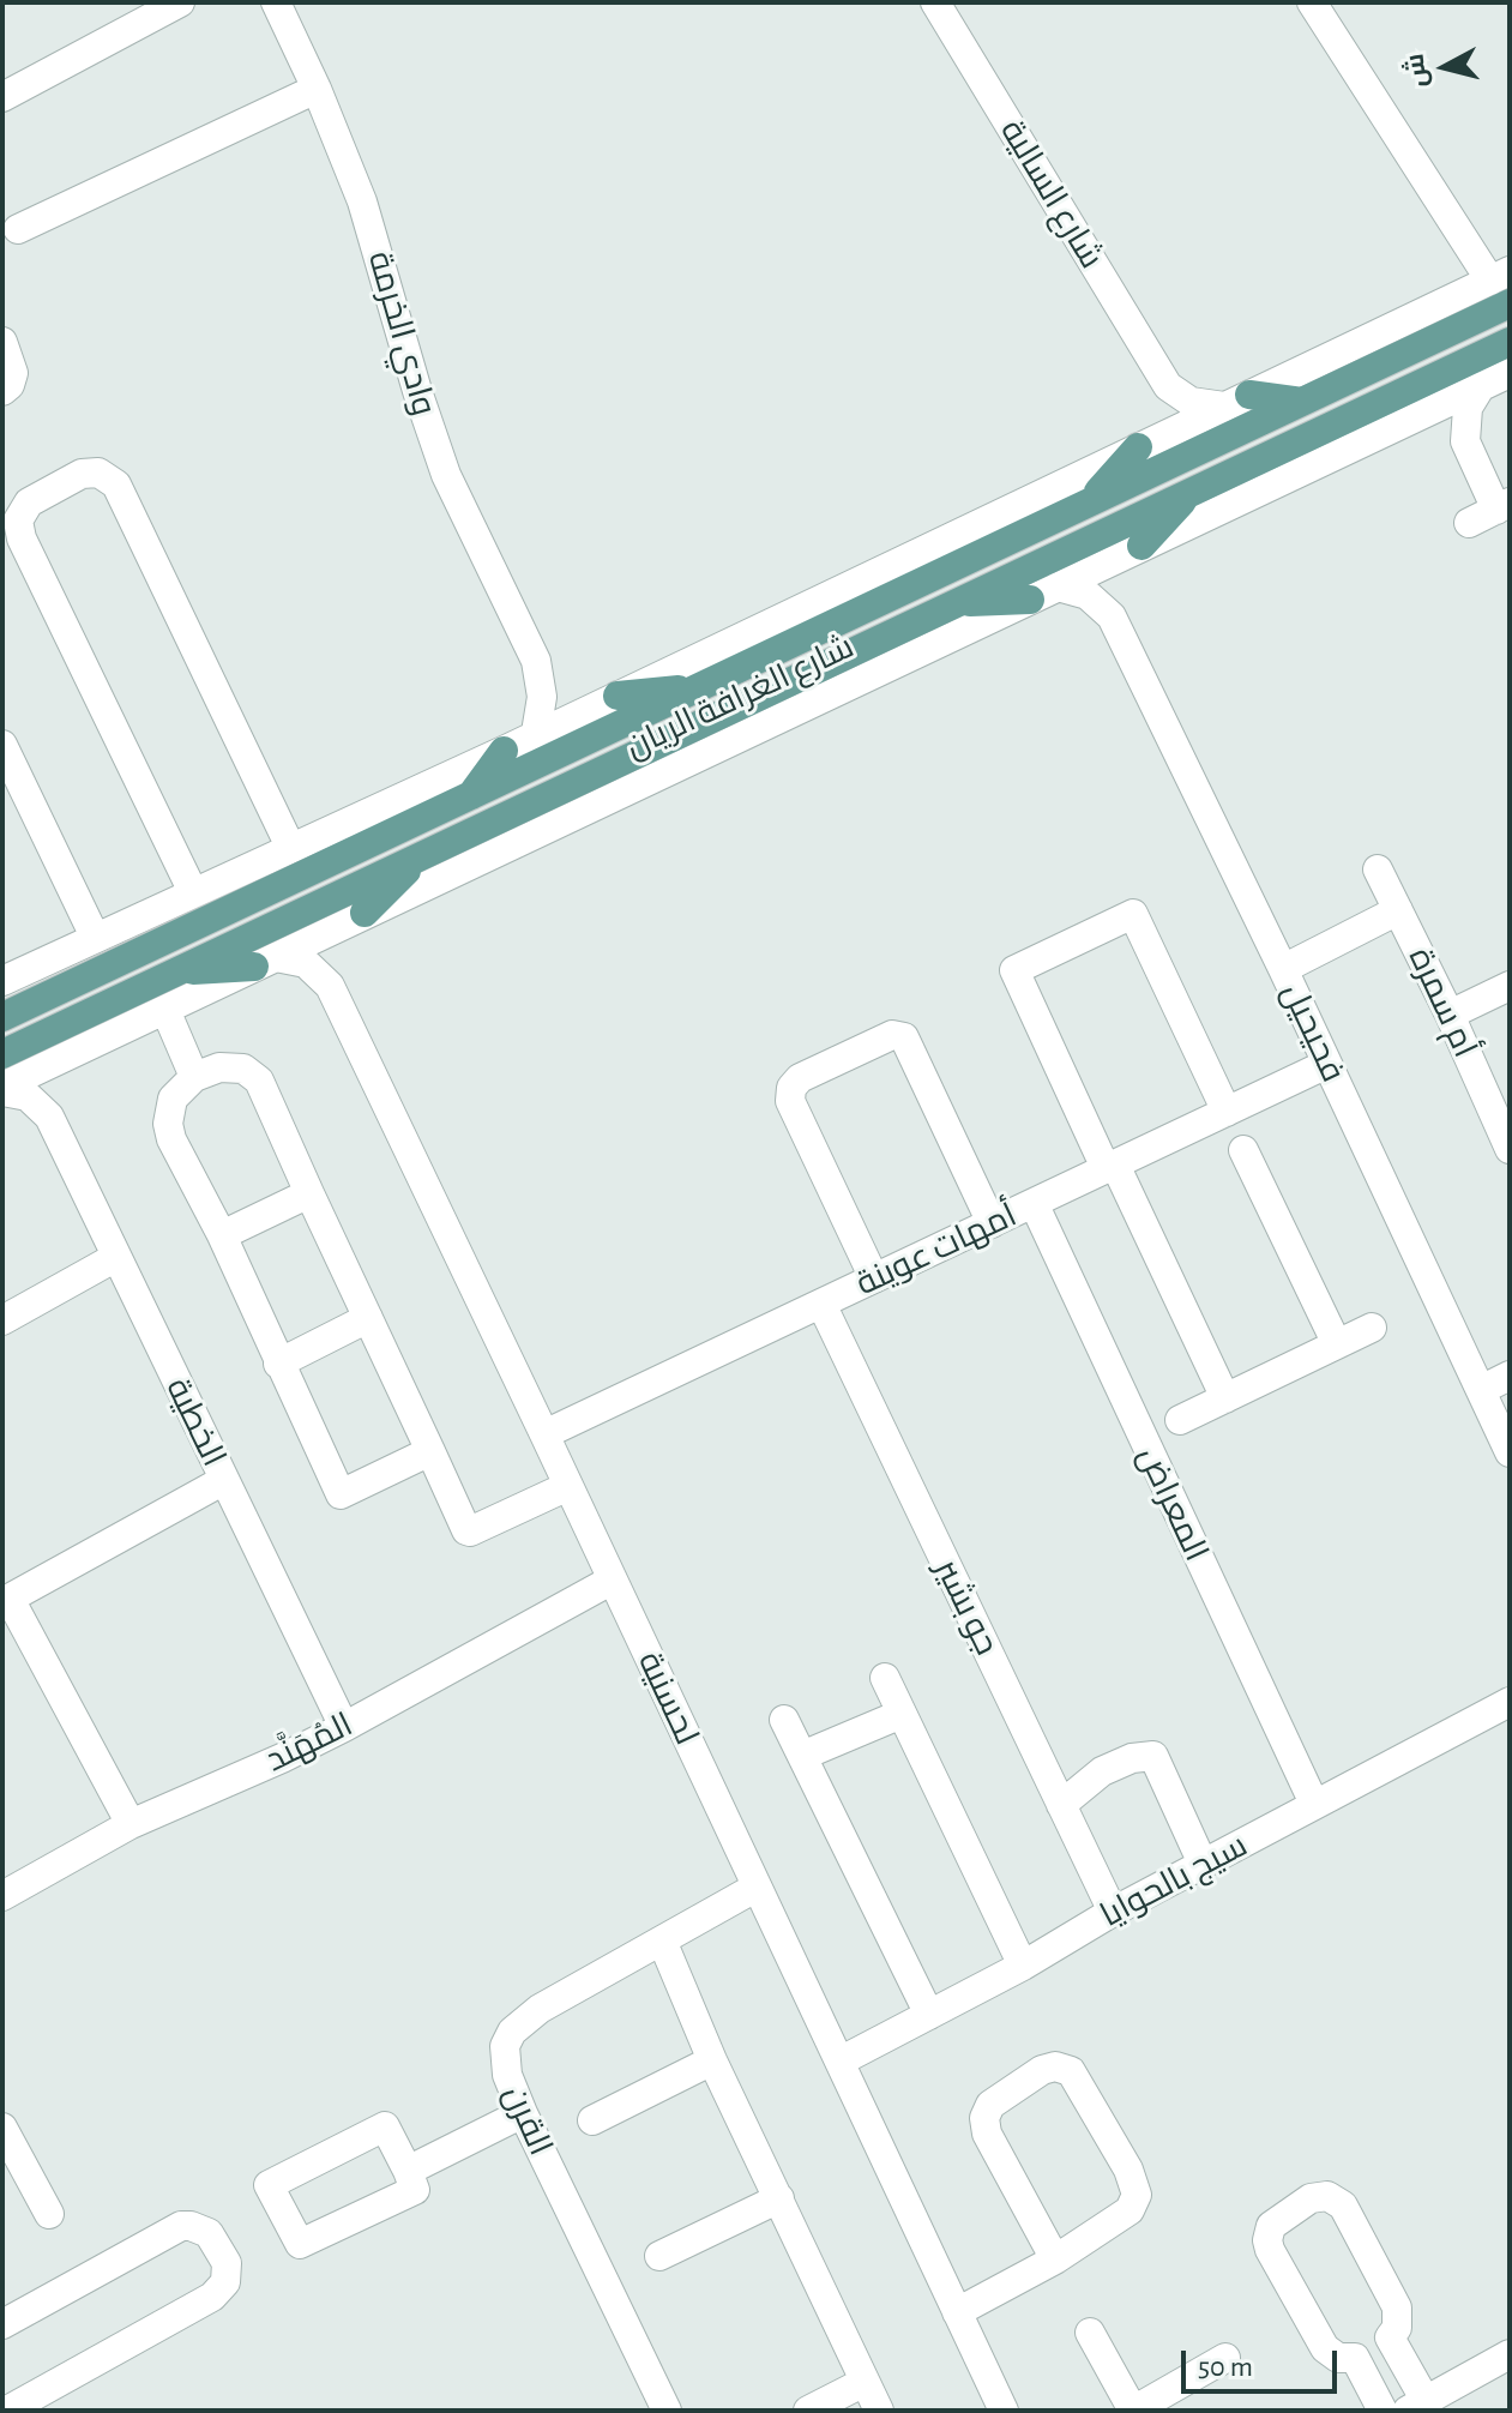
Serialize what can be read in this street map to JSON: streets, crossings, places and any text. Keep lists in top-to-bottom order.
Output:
{
  "streets": {
    "main road": ["شارع الغرافة الريان"],
    "street": [
      "شارع السالية",
      "وادي الخرمة",
      "أم سمرة",
      "فحيحيل",
      "أمهات عوينة",
      "الخطية",
      "المعراض",
      "جو بشير",
      "لحسنية",
      "المُهَنَّد",
      "سيج بالحوايا",
      "القرن"
    ]
  },
  "crossings": [
    ["وادي الخرمة", "شارع الغرافة الريان"],
    ["شارع الغرافة الريان", "فحيحيل"],
    ["أم سمرة", "فحيحيل"],
    ["فحيحيل", "أمهات عوينة"],
    ["أمهات عوينة", "المعراض"],
    ["أمهات عوينة", "جو بشير"],
    ["أمهات عوينة", "لحسنية"],
    ["الخطية", "المُهَنَّد"],
    ["المعراض", "سيج بالحوايا"],
    ["جو بشير", "سيج بالحوايا"],
    ["لحسنية", "المُهَنَّد"],
    ["لحسنية", "سيج بالحوايا"],
    ["لحسنية", "القرن"]
  ],
  "scale_bar": "50 m",
  "north": "left"
}
